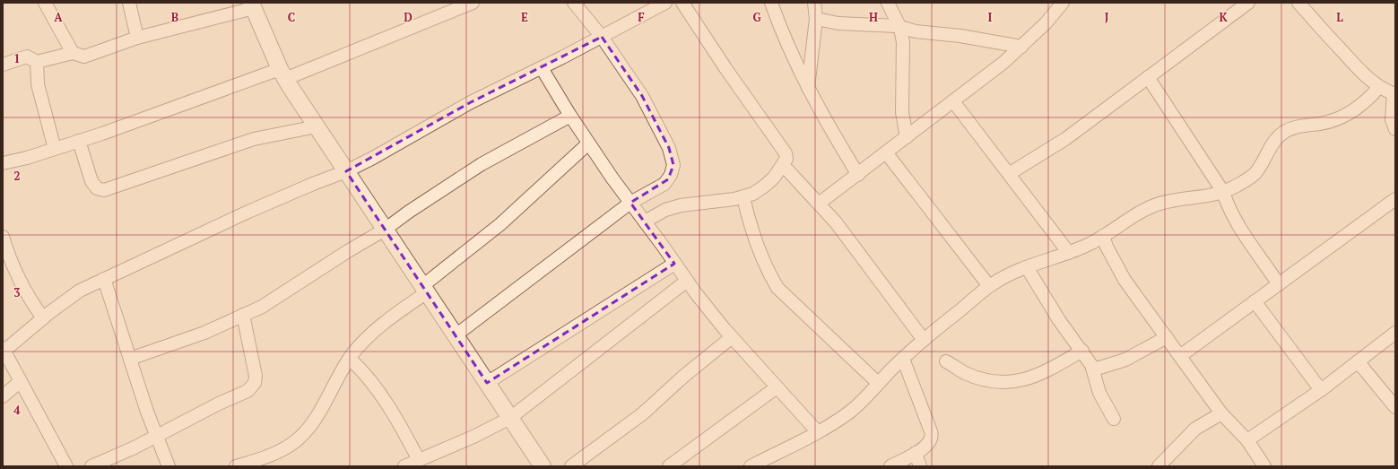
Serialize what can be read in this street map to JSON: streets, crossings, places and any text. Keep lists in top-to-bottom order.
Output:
{
  "grid": {
    "columns": [
      "A",
      "B",
      "C",
      "D",
      "E",
      "F",
      "G",
      "H",
      "I",
      "J",
      "K",
      "L"
    ],
    "rows": [
      "1",
      "2",
      "3",
      "4"
    ]
  }
}
